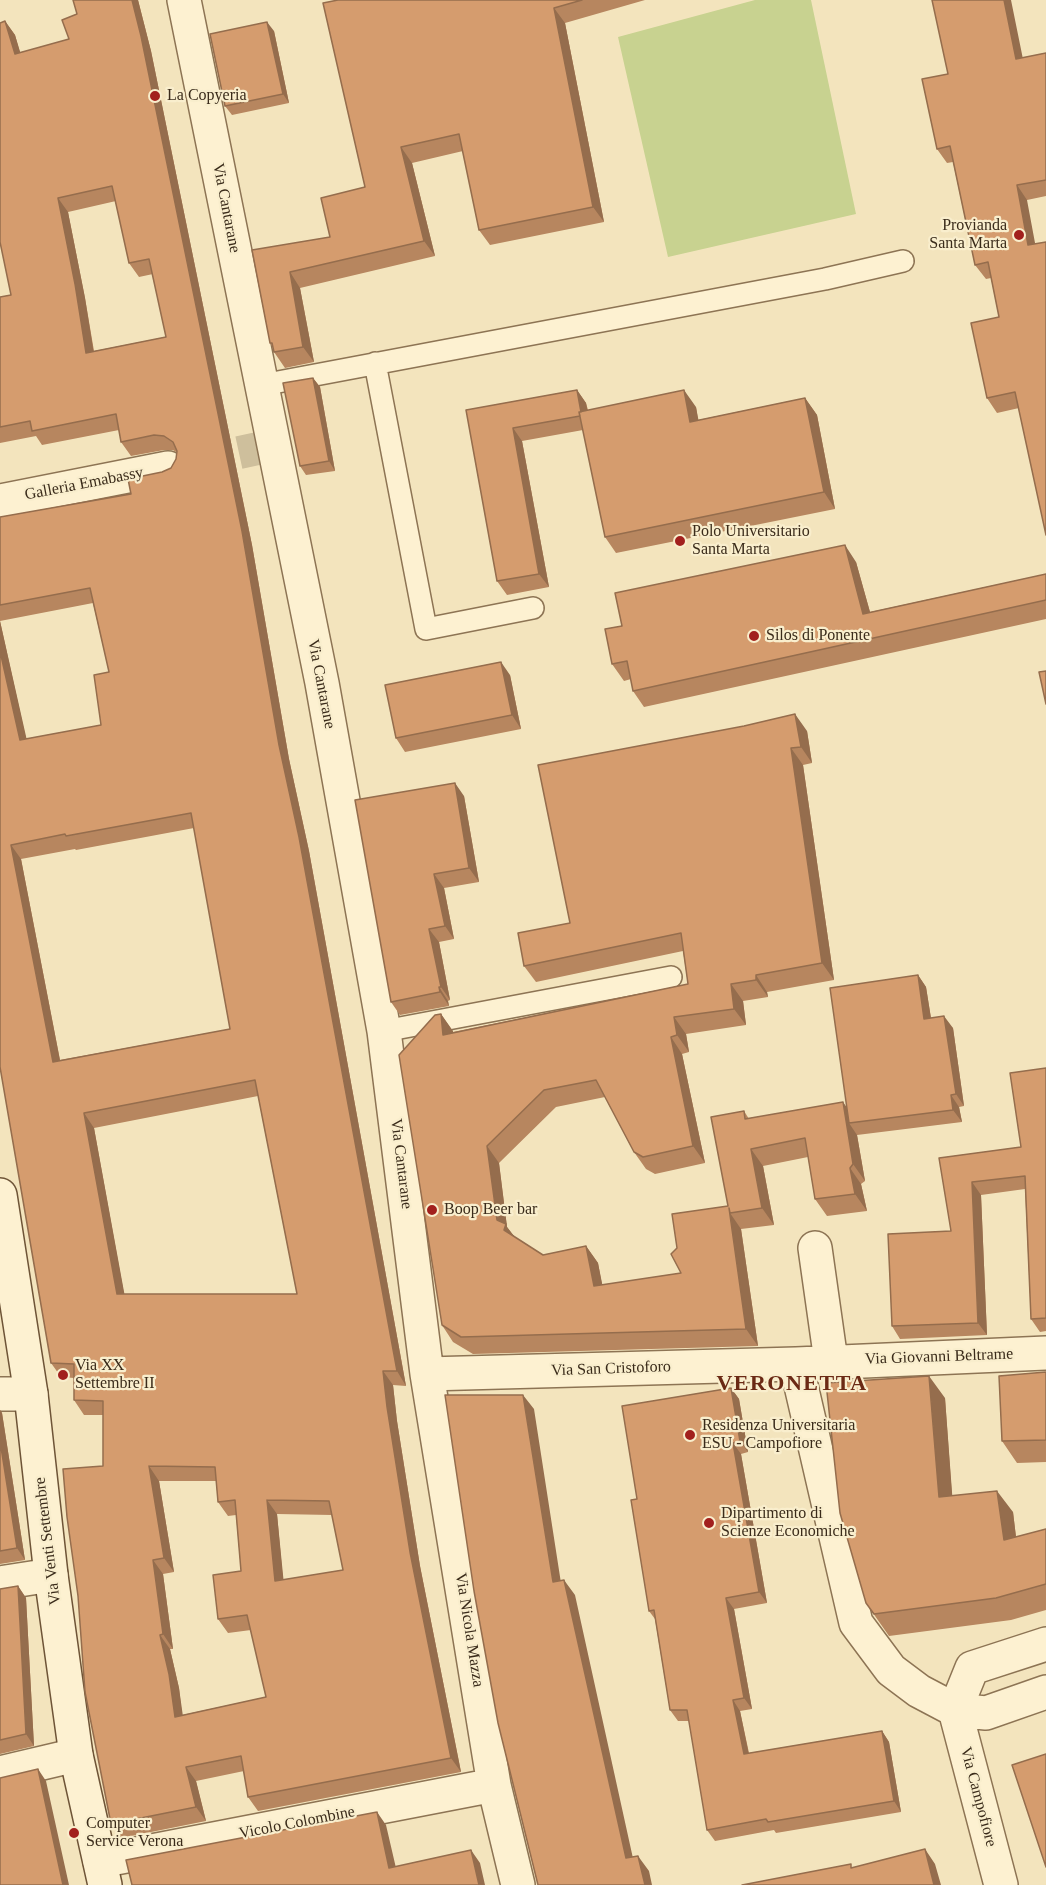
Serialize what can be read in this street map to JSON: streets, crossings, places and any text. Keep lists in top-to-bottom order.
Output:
{
  "streets": {
    "street": [
      "Via Cantarane",
      "Galleria Emabassy",
      "Via Giovanni Beltrame",
      "Via San Cristoforo",
      "Via Venti Settembre",
      "Via Nicola Mazza",
      "Via Campofiore",
      "Vicolo Colombine"
    ]
  },
  "crossings": [
    ["Via Cantarane", "Via San Cristoforo"],
    ["Via Cantarane", "Via Nicola Mazza"],
    ["Via Giovanni Beltrame", "Via San Cristoforo"],
    ["Via San Cristoforo", "Via Nicola Mazza"],
    ["Via Venti Settembre", "Vicolo Colombine"],
    ["Via Nicola Mazza", "Vicolo Colombine"]
  ],
  "districts": ["VERONETTA"],
  "places": [
    "La Copyeria",
    "Provianda Santa Marta",
    "Polo Universitario Santa Marta",
    "Silos di Ponente",
    "Boop Beer bar",
    "Via XX Settembre II",
    "Residenza Universitaria ESU - Campofiore",
    "Dipartimento di Scienze Economiche",
    "Computer Service Verona"
  ]
}
